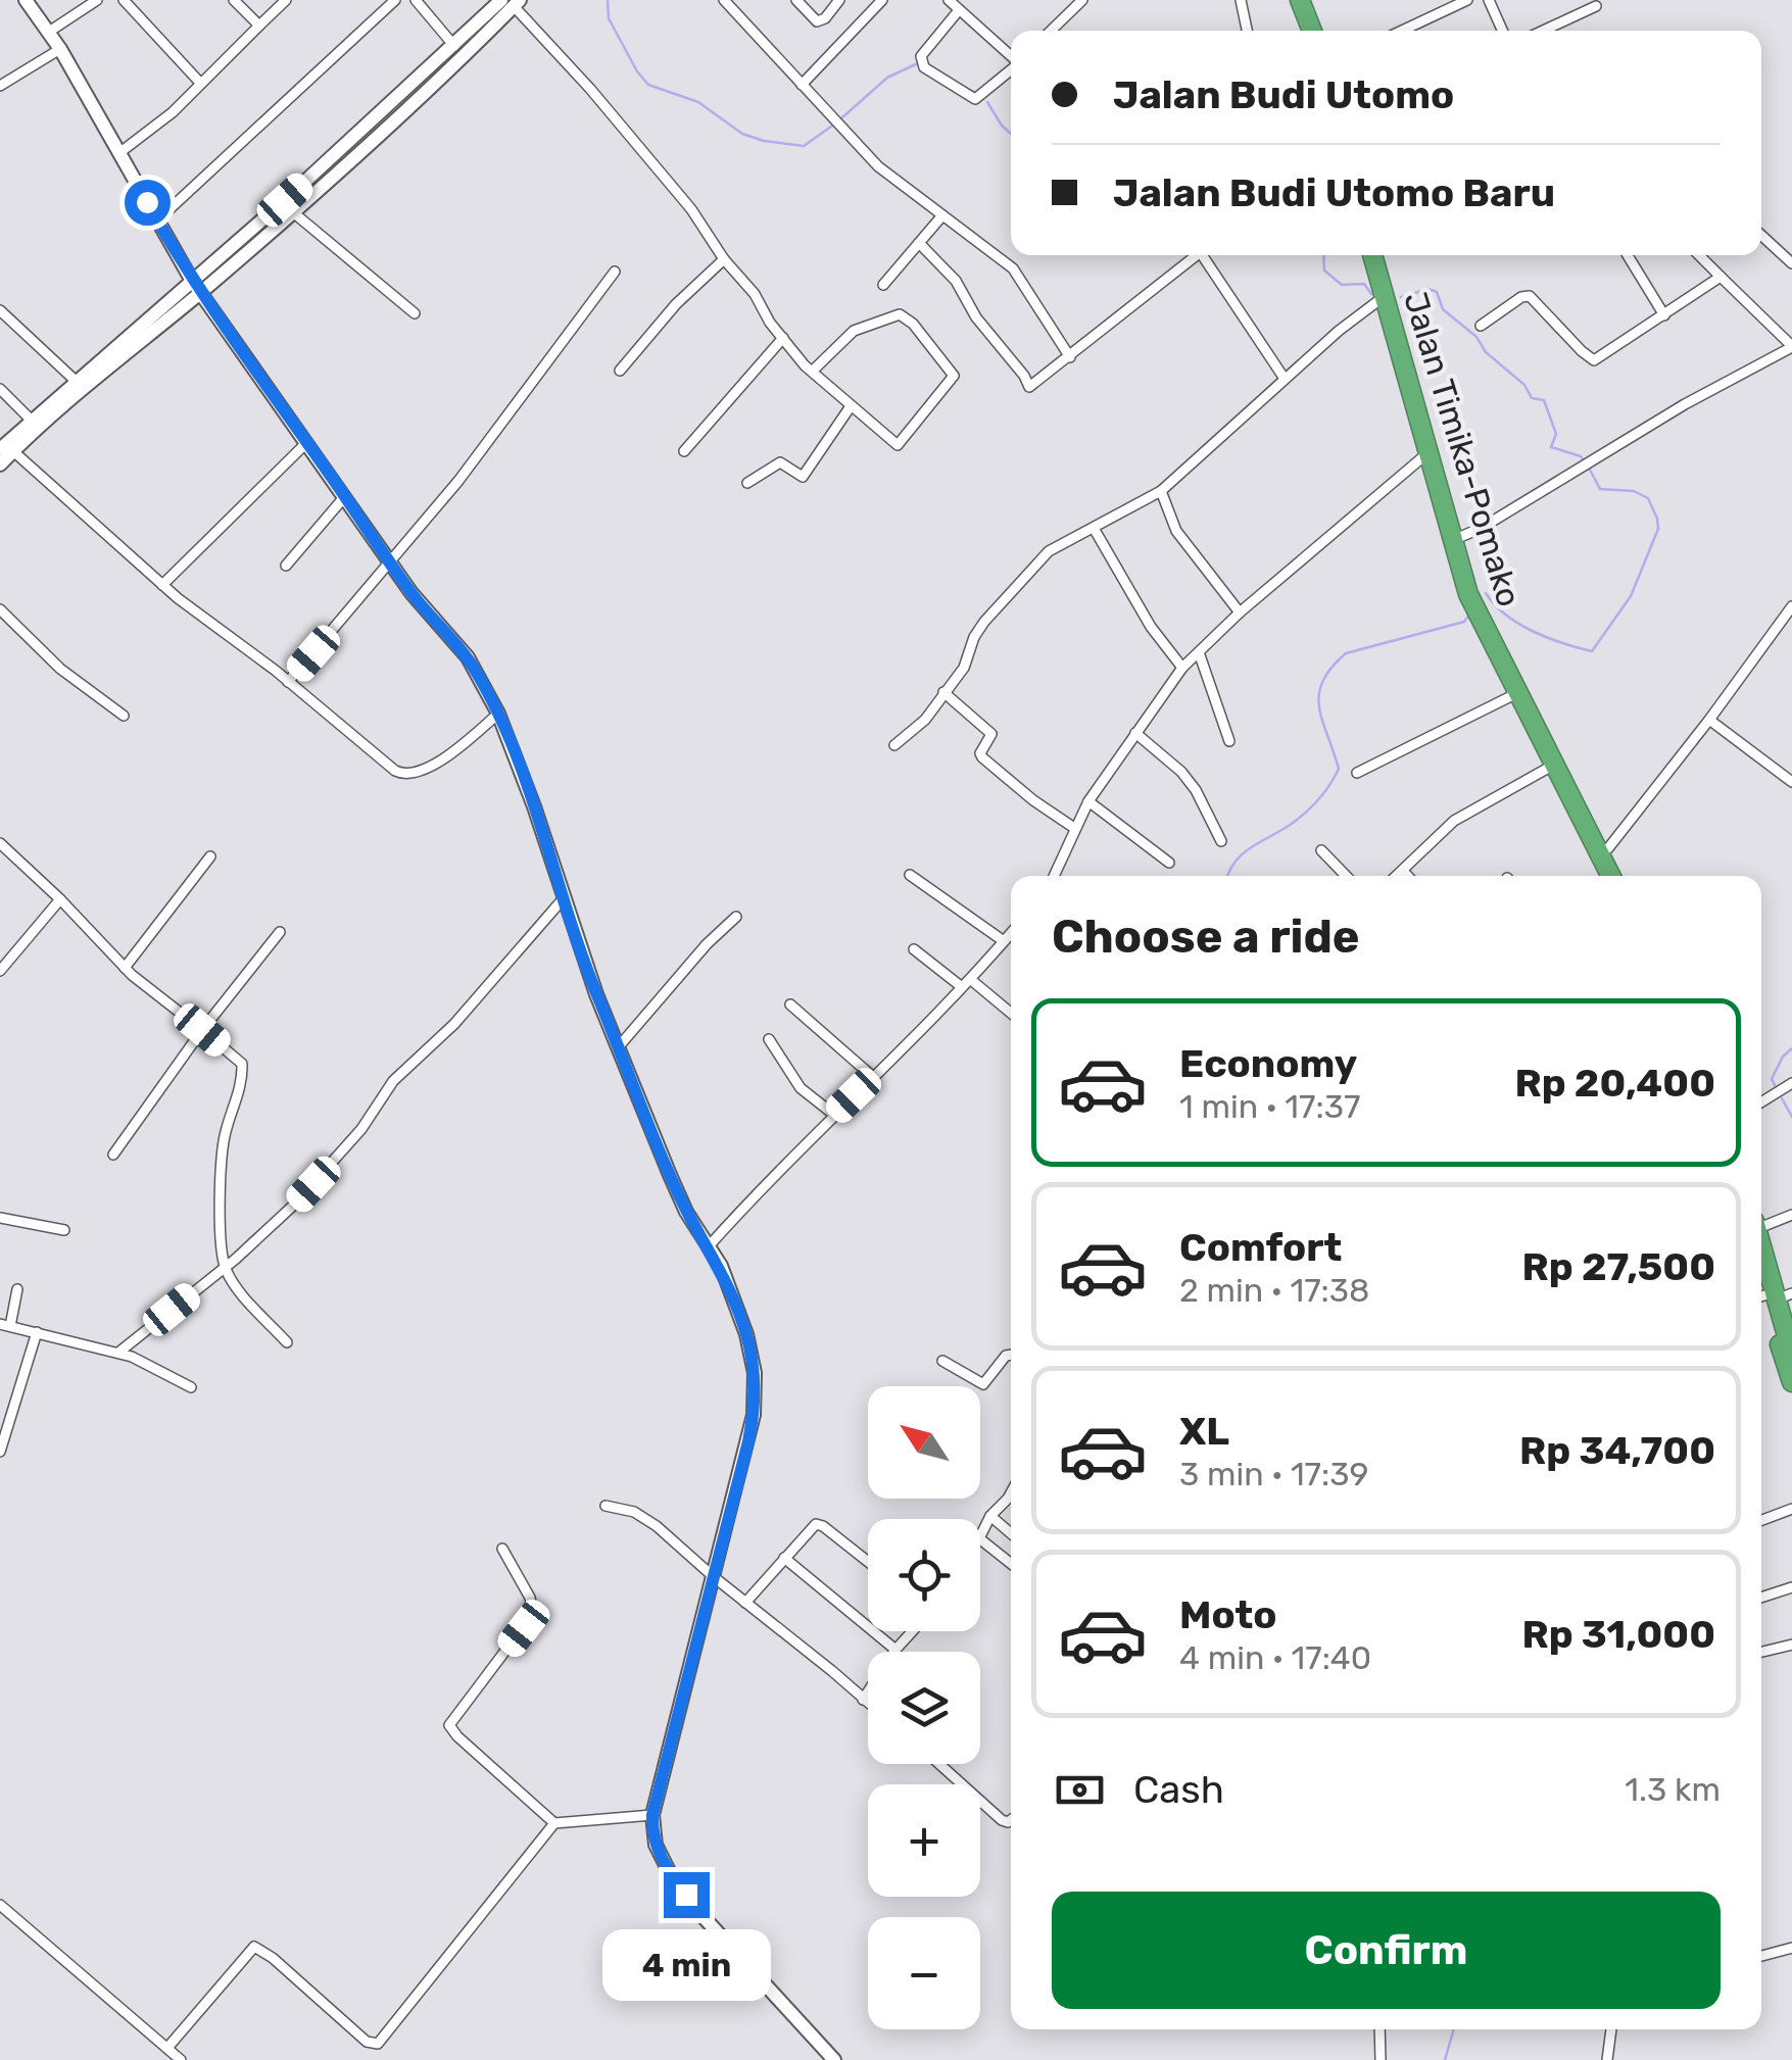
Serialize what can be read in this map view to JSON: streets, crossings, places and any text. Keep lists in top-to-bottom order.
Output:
{
  "streets": {
    "highway": ["Jalan Timika-Pomako"]
  },
  "north": "top left",
  "page": {
    "banner": ["Jalan Budi Utomo", "Jalan Budi Utomo Baru"],
    "heading": "Choose a ride",
    "list": [
      {
        "name": "Economy",
        "note": "1 min · 17:37",
        "value": "Rp 20,400"
      },
      {
        "name": "Comfort",
        "note": "2 min · 17:38",
        "value": "Rp 27,500"
      },
      {
        "name": "XL",
        "note": "3 min · 17:39",
        "value": "Rp 34,700"
      },
      {
        "name": "Moto",
        "note": "4 min · 17:40",
        "value": "Rp 31,000"
      }
    ],
    "map_buttons": ["+", "−"],
    "pay": ["Cash", "1.3 km"],
    "buttons": "Confirm",
    "bubble": "4 min"
  }
}
